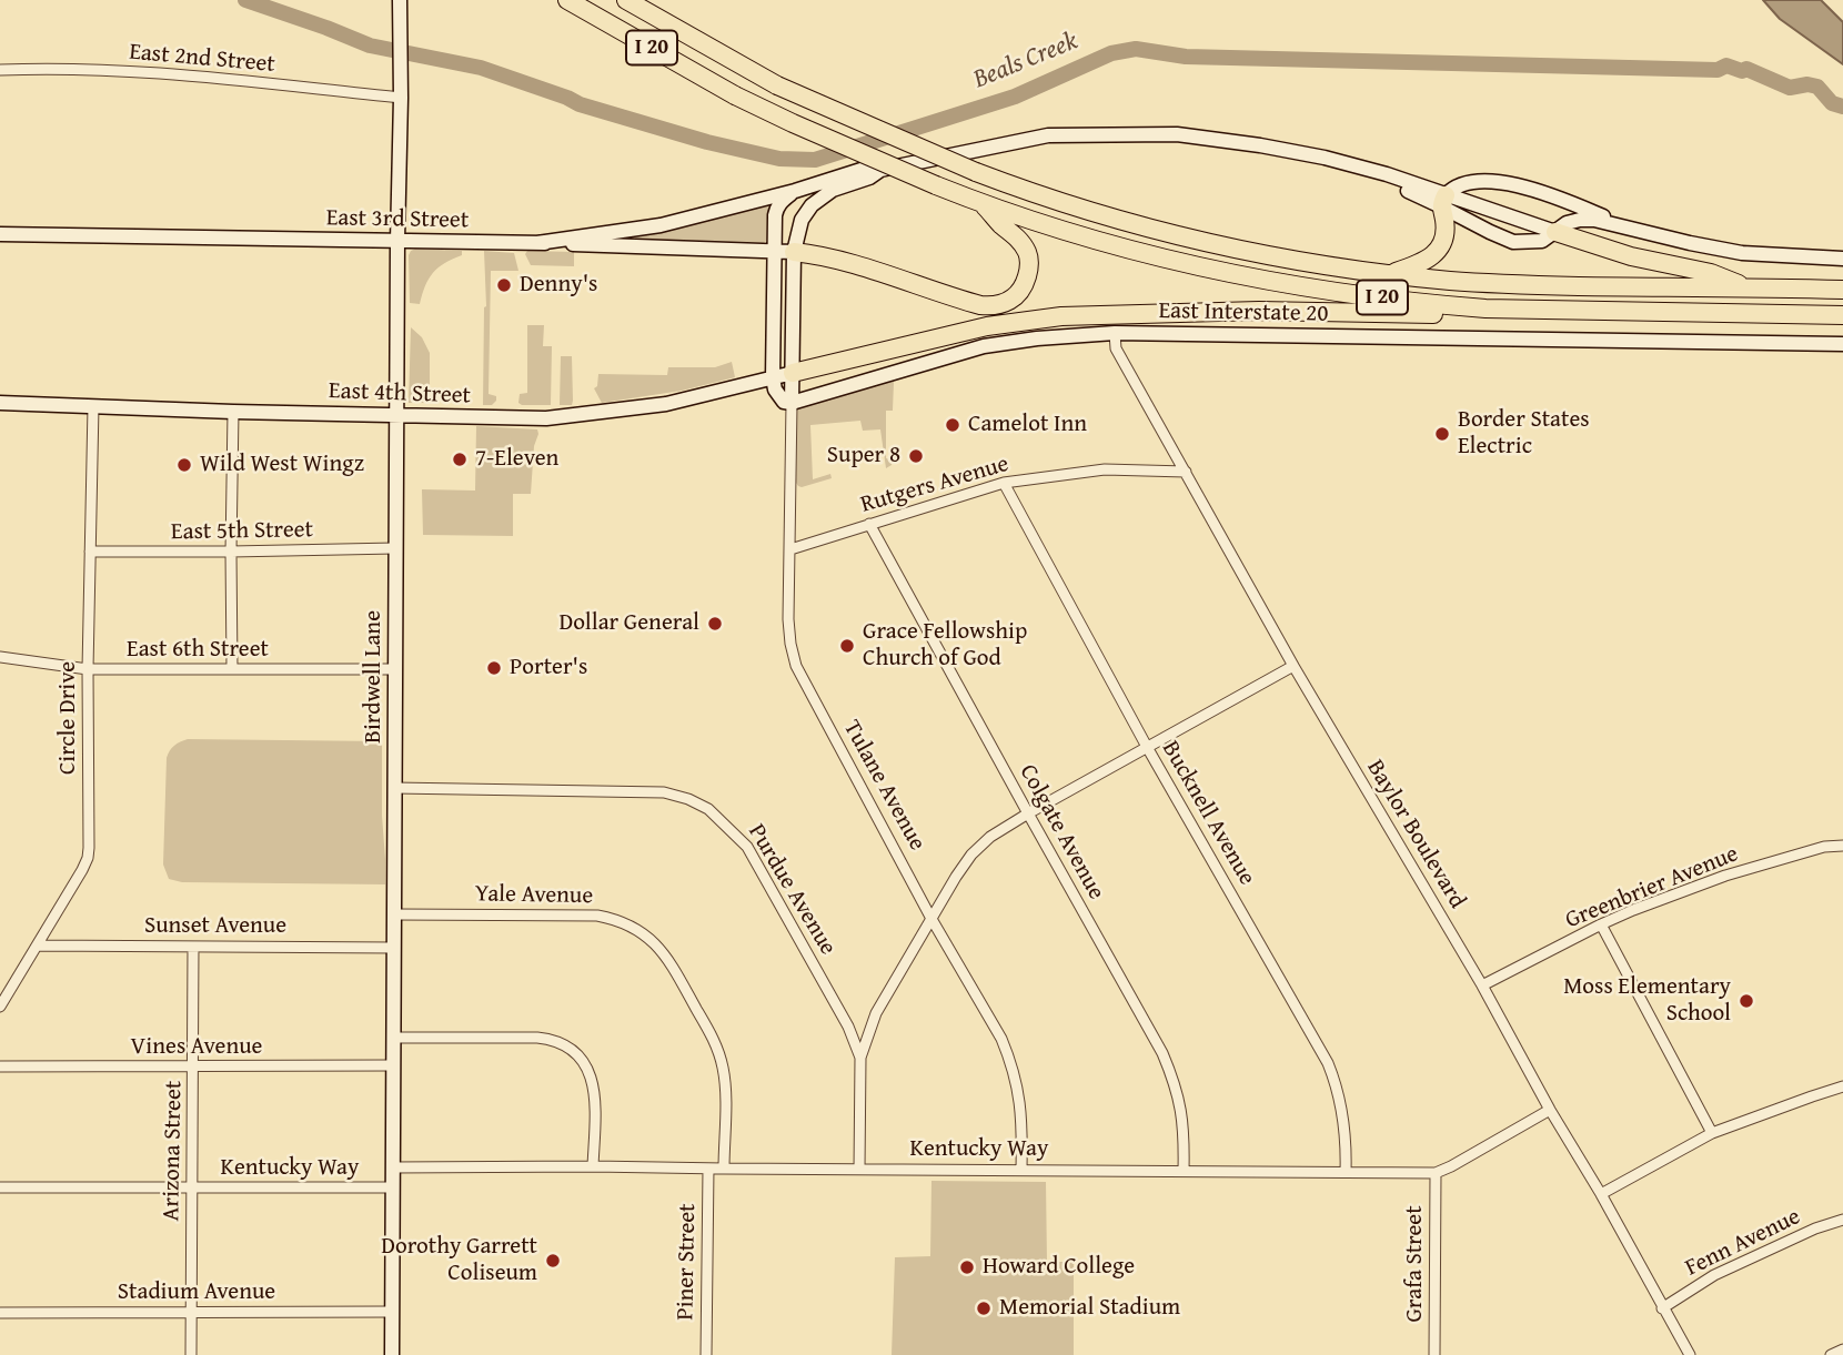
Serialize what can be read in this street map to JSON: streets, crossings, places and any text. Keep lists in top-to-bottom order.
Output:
{
  "streets": {
    "highway": ["I 20"],
    "main road": [
      "East 3rd Street",
      "East Interstate 20",
      "East 4th Street",
      "Birdwell Lane",
      "Tulane Avenue"
    ],
    "street": [
      "East 2nd Street",
      "Rutgers Avenue",
      "East 5th Street",
      "East 6th Street",
      "Circle Drive",
      "Bucknell Avenue",
      "Colgate Avenue",
      "Baylor Boulevard",
      "Greenbrier Avenue",
      "Purdue Avenue",
      "Yale Avenue",
      "Sunset Avenue",
      "Vines Avenue",
      "Kentucky Way",
      "Arizona Street",
      "Fenn Avenue",
      "Piner Street",
      "Grafa Street",
      "Stadium Avenue"
    ]
  },
  "crossings": [
    ["East 2nd Street", "Birdwell Lane"],
    ["East 3rd Street", "Birdwell Lane"],
    ["East 3rd Street", "Tulane Avenue"],
    ["East Interstate 20", "Tulane Avenue"],
    ["East Interstate 20", "Baylor Boulevard"],
    ["East 4th Street", "Birdwell Lane"],
    ["East 4th Street", "Circle Drive"],
    ["East 4th Street", "Tulane Avenue"],
    ["Rutgers Avenue", "Tulane Avenue"],
    ["Rutgers Avenue", "Bucknell Avenue"],
    ["Rutgers Avenue", "Colgate Avenue"],
    ["Rutgers Avenue", "Baylor Boulevard"],
    ["East 5th Street", "Birdwell Lane"],
    ["East 5th Street", "Circle Drive"],
    ["East 6th Street", "Birdwell Lane"],
    ["East 6th Street", "Circle Drive"],
    ["Birdwell Lane", "Purdue Avenue"],
    ["Birdwell Lane", "Yale Avenue"],
    ["Birdwell Lane", "Sunset Avenue"],
    ["Birdwell Lane", "Vines Avenue"],
    ["Birdwell Lane", "Kentucky Way"],
    ["Birdwell Lane", "Stadium Avenue"],
    ["Circle Drive", "Sunset Avenue"],
    ["Tulane Avenue", "Kentucky Way"],
    ["Bucknell Avenue", "Kentucky Way"],
    ["Colgate Avenue", "Kentucky Way"],
    ["Baylor Boulevard", "Greenbrier Avenue"],
    ["Baylor Boulevard", "Kentucky Way"],
    ["Baylor Boulevard", "Fenn Avenue"],
    ["Purdue Avenue", "Kentucky Way"],
    ["Yale Avenue", "Kentucky Way"],
    ["Sunset Avenue", "Arizona Street"],
    ["Vines Avenue", "Arizona Street"],
    ["Kentucky Way", "Arizona Street"],
    ["Kentucky Way", "Piner Street"],
    ["Kentucky Way", "Grafa Street"],
    ["Arizona Street", "Stadium Avenue"]
  ],
  "water": ["Beals Creek"],
  "places": [
    "Denny's",
    "Camelot Inn",
    "Border States Electric",
    "Super 8",
    "7-Eleven",
    "Wild West Wingz",
    "Dollar General",
    "Grace Fellowship Church of God",
    "Porter's",
    "Moss Elementary School",
    "Dorothy Garrett Coliseum",
    "Howard College",
    "Memorial Stadium"
  ]
}
